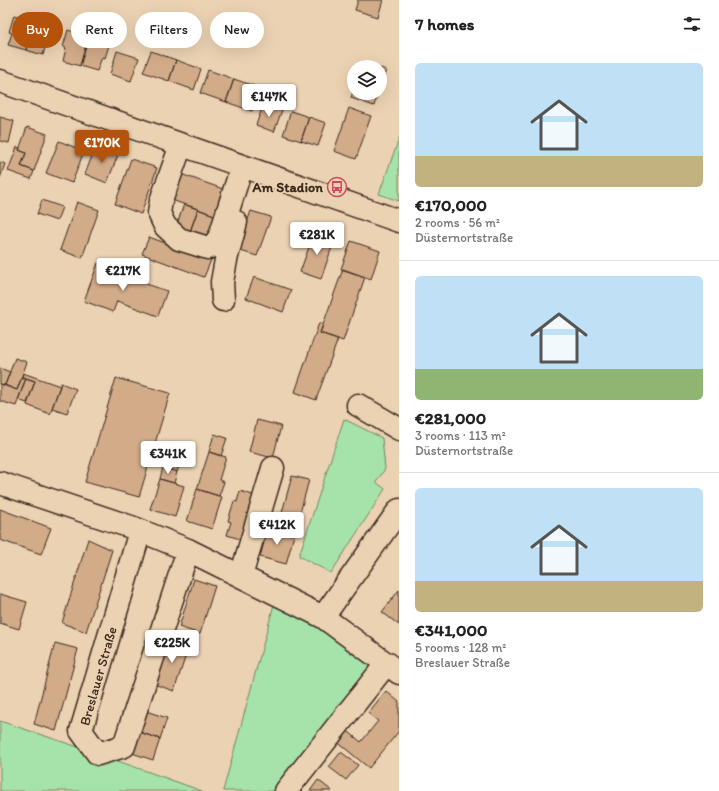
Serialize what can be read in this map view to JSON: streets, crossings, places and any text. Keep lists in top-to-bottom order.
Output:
{
  "streets": {
    "street": ["Breslauer Straße"]
  },
  "places": {
    "bus stop": ["Am Stadion"]
  },
  "page": {
    "heading": "7 homes",
    "chip": [
      "Buy",
      "Rent",
      "Filters",
      "New"
    ],
    "list": [
      {
        "name": "€170,000",
        "note": "2 rooms · 56 m² · Düsternortstraße"
      },
      {
        "name": "€281,000",
        "note": "3 rooms · 113 m² · Düsternortstraße"
      },
      {
        "name": "€341,000",
        "note": "5 rooms · 128 m² · Breslauer Straße"
      }
    ],
    "price": [
      "€147K",
      "€170K",
      "€281K",
      "€217K",
      "€341K",
      "€412K",
      "€225K"
    ]
  }
}
